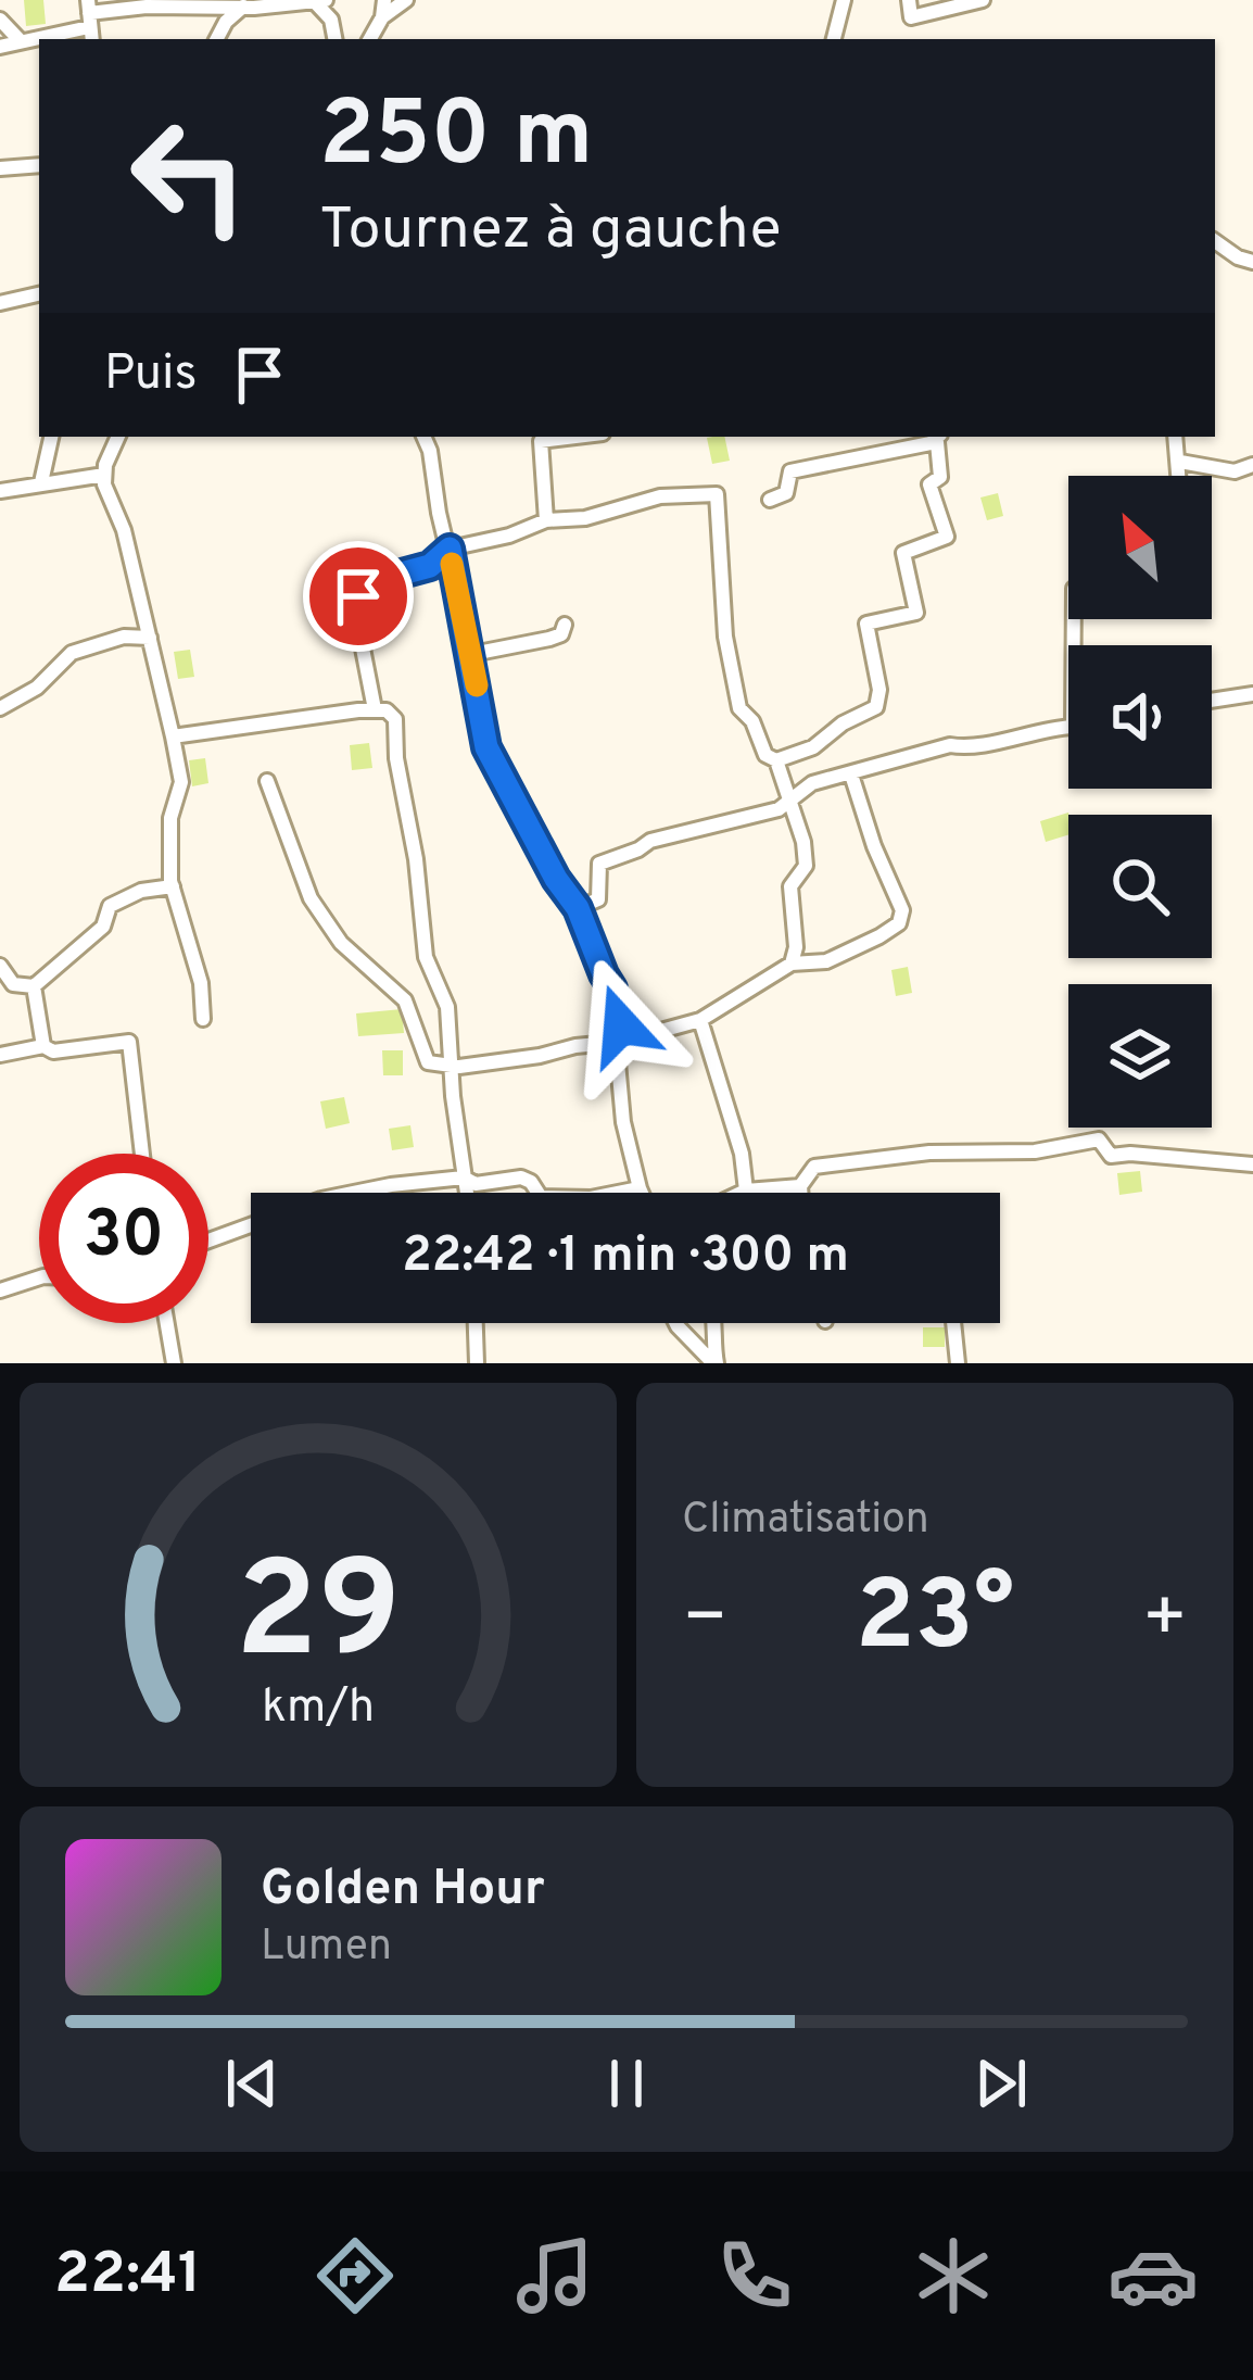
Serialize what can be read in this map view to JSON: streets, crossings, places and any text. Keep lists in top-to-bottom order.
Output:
{
  "north": "top left",
  "page": {
    "turn": ["250 m", "Tournez à gauche"],
    "then": "Puis",
    "limit": "30",
    "trip": "22:42 · 1 min · 300 m",
    "tile": "Climatisation",
    "heat": ["−", "23°", "+"],
    "song": ["Golden Hour", "Lumen"],
    "tabs": "22:41",
    "gauge": ["29", "km/h"]
  }
}
